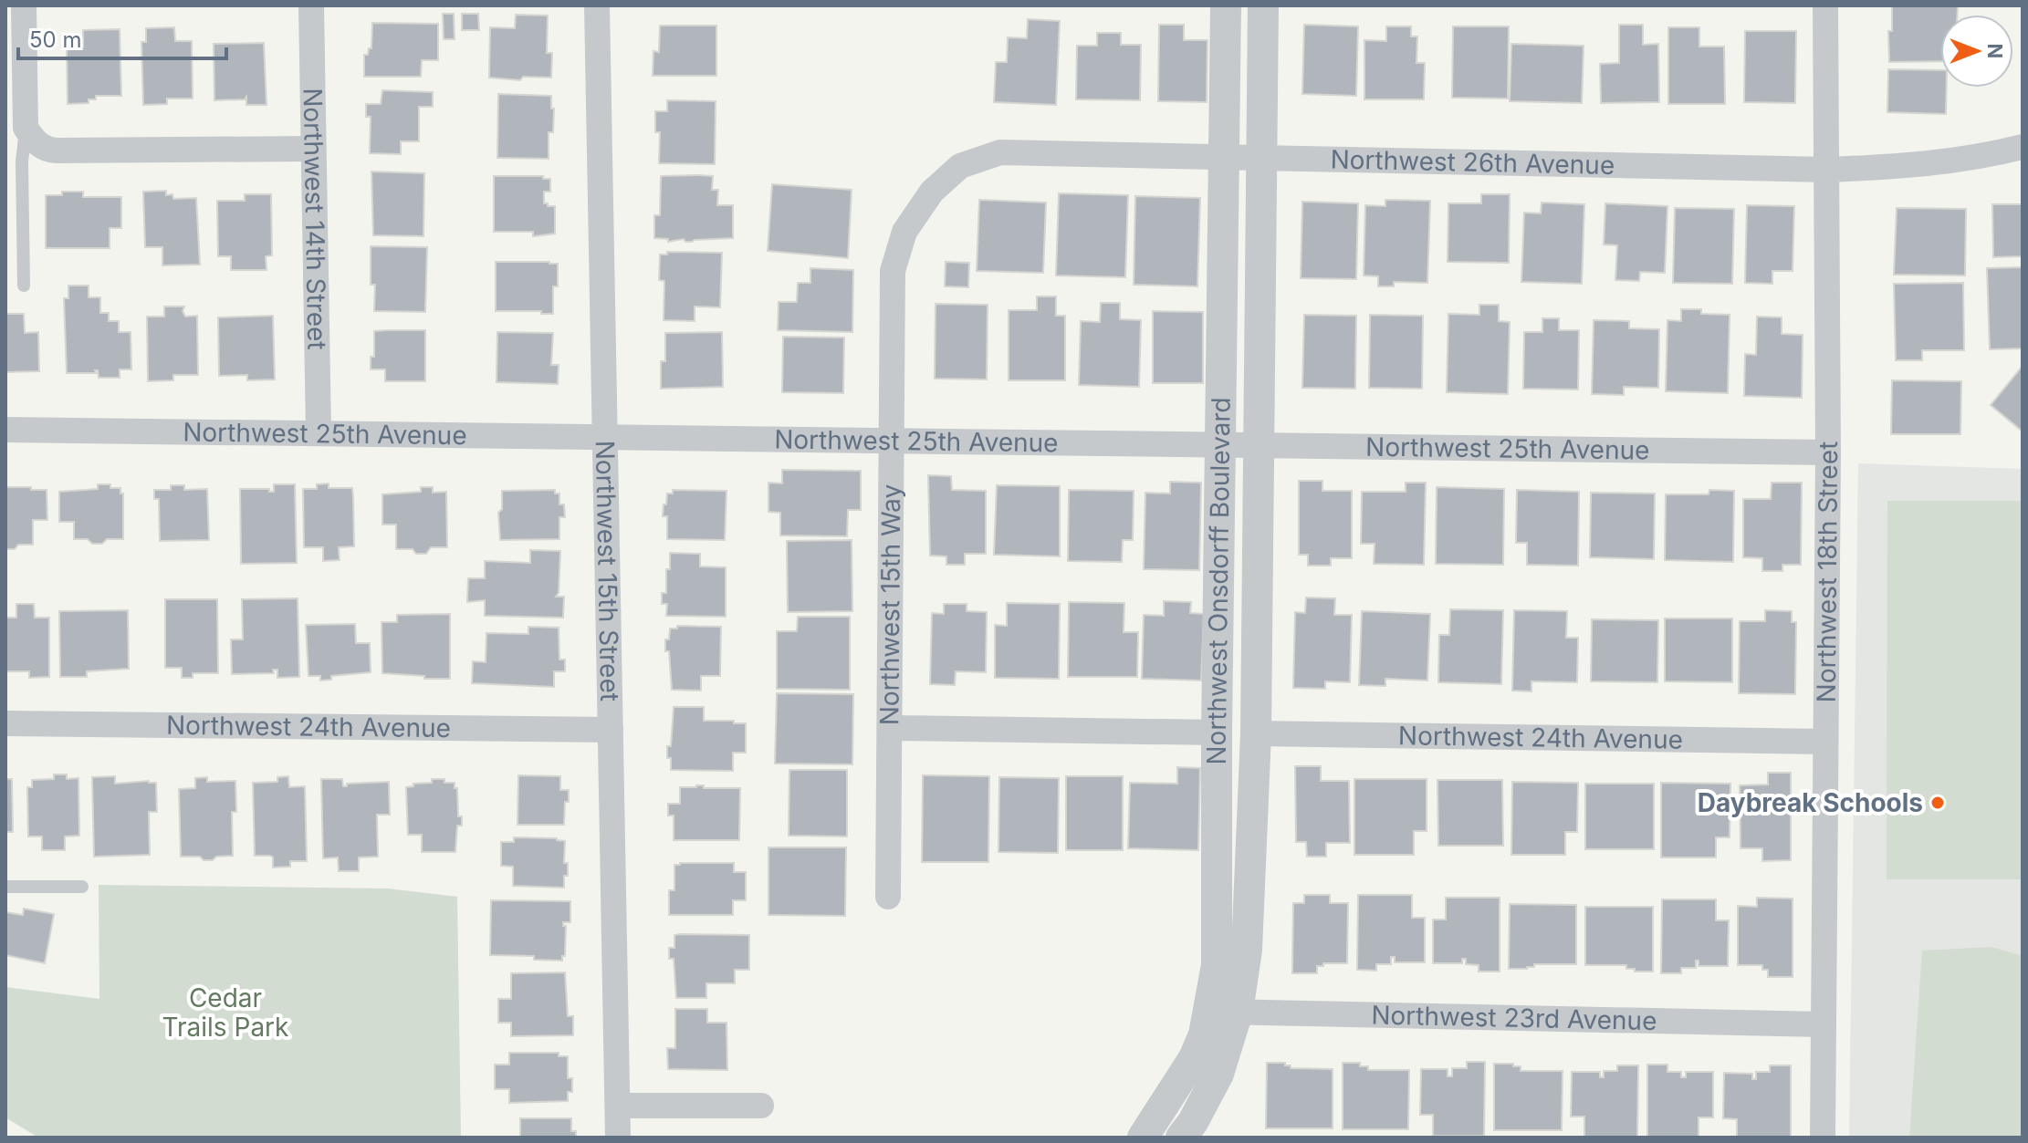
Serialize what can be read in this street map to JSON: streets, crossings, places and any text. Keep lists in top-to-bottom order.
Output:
{
  "streets": {
    "street": [
      "Northwest 26th Avenue",
      "Northwest 14th Street",
      "Northwest 25th Avenue",
      "Northwest 15th Street",
      "Northwest 18th Street",
      "Northwest Onsdorff Boulevard",
      "Northwest 15th Way",
      "Northwest 24th Avenue",
      "Northwest 23rd Avenue"
    ]
  },
  "crossings": [
    ["Northwest 26th Avenue", "Northwest 18th Street"],
    ["Northwest 26th Avenue", "Northwest Onsdorff Boulevard"],
    ["Northwest 26th Avenue", "Northwest 15th Way"],
    ["Northwest 14th Street", "Northwest 25th Avenue"],
    ["Northwest 25th Avenue", "Northwest 15th Street"],
    ["Northwest 25th Avenue", "Northwest 18th Street"],
    ["Northwest 25th Avenue", "Northwest Onsdorff Boulevard"],
    ["Northwest 25th Avenue", "Northwest 15th Way"],
    ["Northwest 15th Street", "Northwest 24th Avenue"],
    ["Northwest 18th Street", "Northwest 24th Avenue"],
    ["Northwest 18th Street", "Northwest 23rd Avenue"],
    ["Northwest Onsdorff Boulevard", "Northwest 24th Avenue"],
    ["Northwest Onsdorff Boulevard", "Northwest 23rd Avenue"]
  ],
  "parks": ["Cedar Trails Park"],
  "places": ["Daybreak Schools"],
  "scale_bar": "50 m",
  "north": "right"
}
